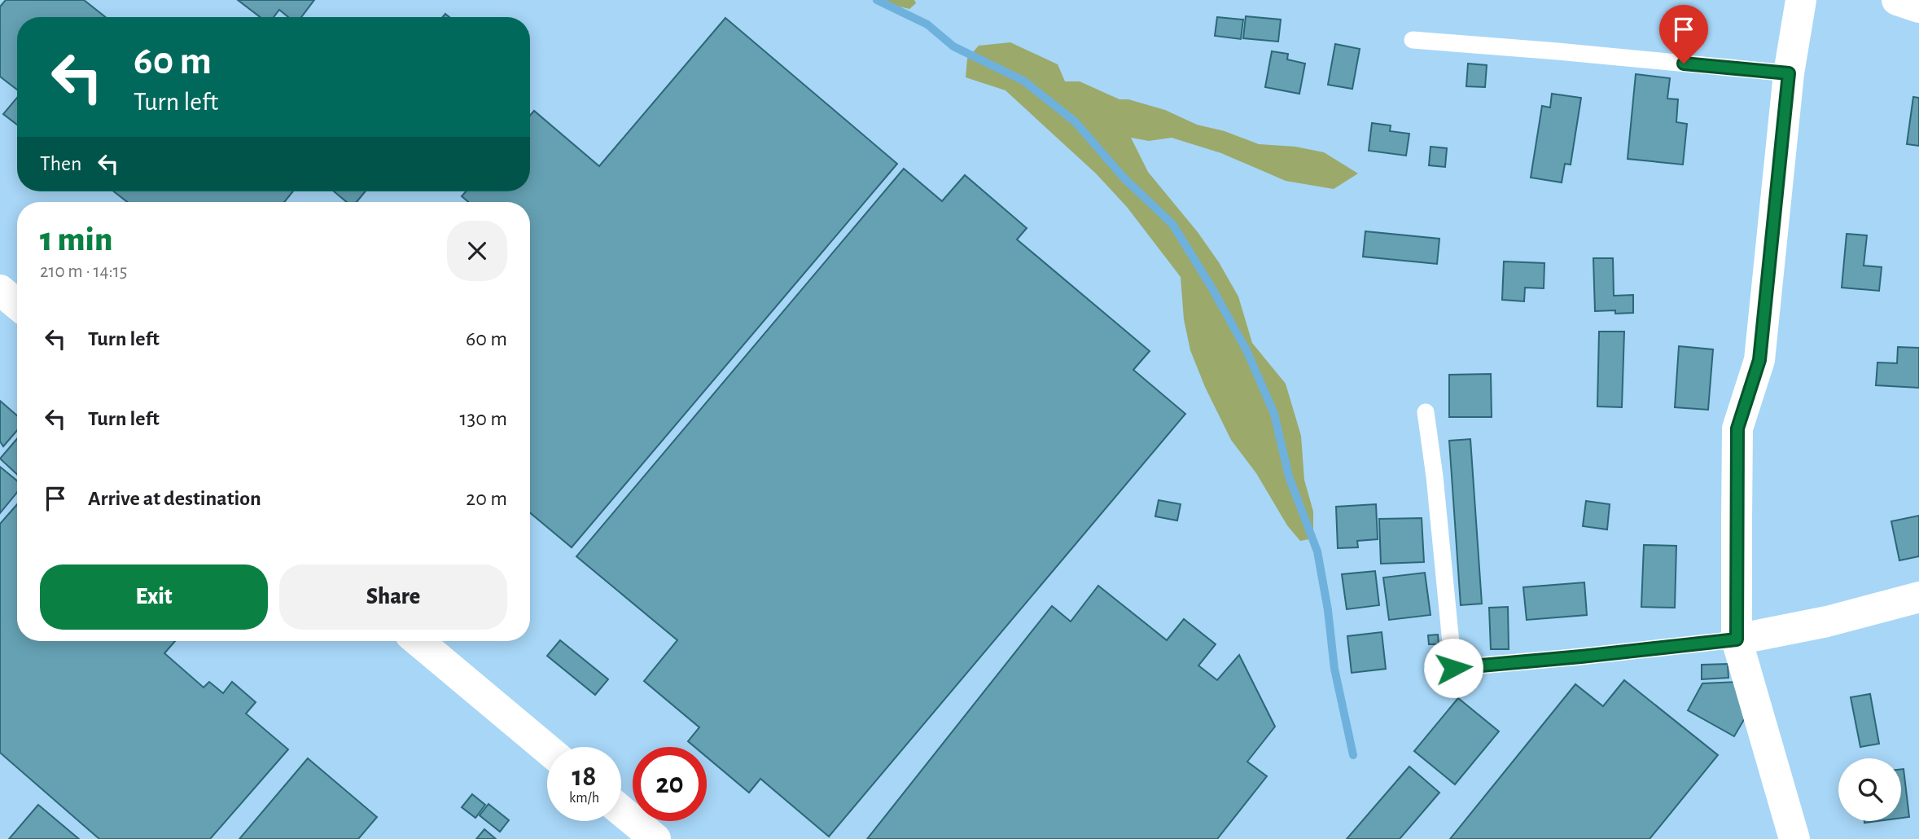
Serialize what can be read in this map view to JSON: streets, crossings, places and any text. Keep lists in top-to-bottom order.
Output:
{
  "page": {
    "turn": ["60 m", "Turn left"],
    "then": "Then",
    "heading": ["1 min", "210 m · 14:15"],
    "list": [
      {
        "name": "Turn left",
        "value": "60 m"
      },
      {
        "name": "Turn left",
        "value": "130 m"
      },
      {
        "name": "Arrive at destination",
        "value": "20 m"
      }
    ],
    "buttons": ["Exit", "Share"],
    "speed": "18 km/h",
    "limit": "20"
  }
}
